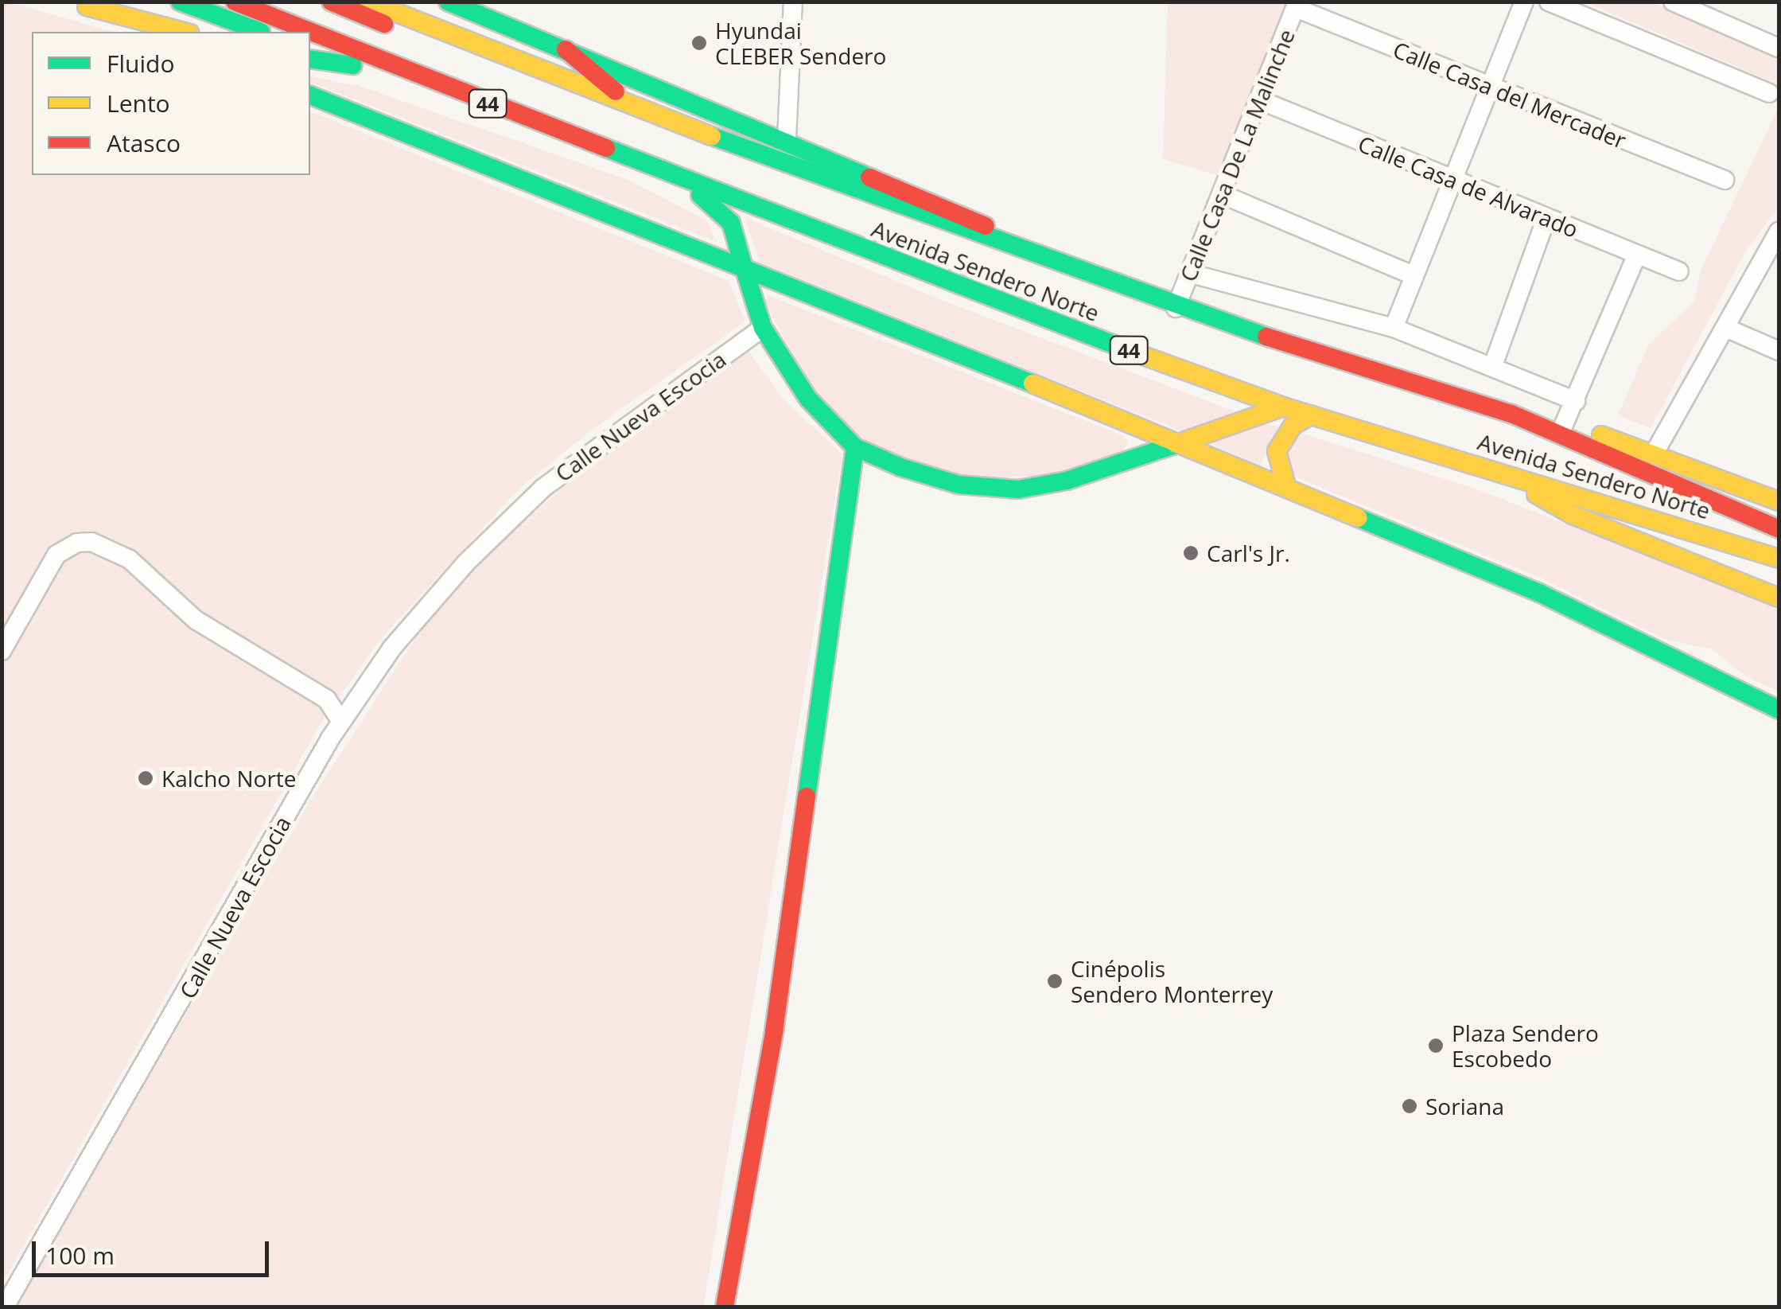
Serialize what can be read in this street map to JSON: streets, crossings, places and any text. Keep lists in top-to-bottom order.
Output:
{
  "streets": {
    "main road": ["44", "Avenida Sendero Norte"],
    "street": [
      "Calle Casa del Mercader",
      "Calle Casa De La Malinche",
      "Calle Casa de Alvarado",
      "Calle Nueva Escocia"
    ]
  },
  "crossings": [
    ["Calle Casa del Mercader", "Calle Casa De La Malinche"],
    ["Calle Casa De La Malinche", "Calle Casa de Alvarado"],
    ["Calle Casa De La Malinche", "Avenida Sendero Norte"]
  ],
  "places": [
    "Hyundai CLEBER Sendero",
    "Carl's Jr.",
    "Kalcho Norte",
    "Cinépolis Sendero Monterrey",
    "Plaza Sendero Escobedo",
    "Soriana"
  ],
  "legend": ["Fluido", "Lento", "Atasco"],
  "scale_bar": "100 m"
}
